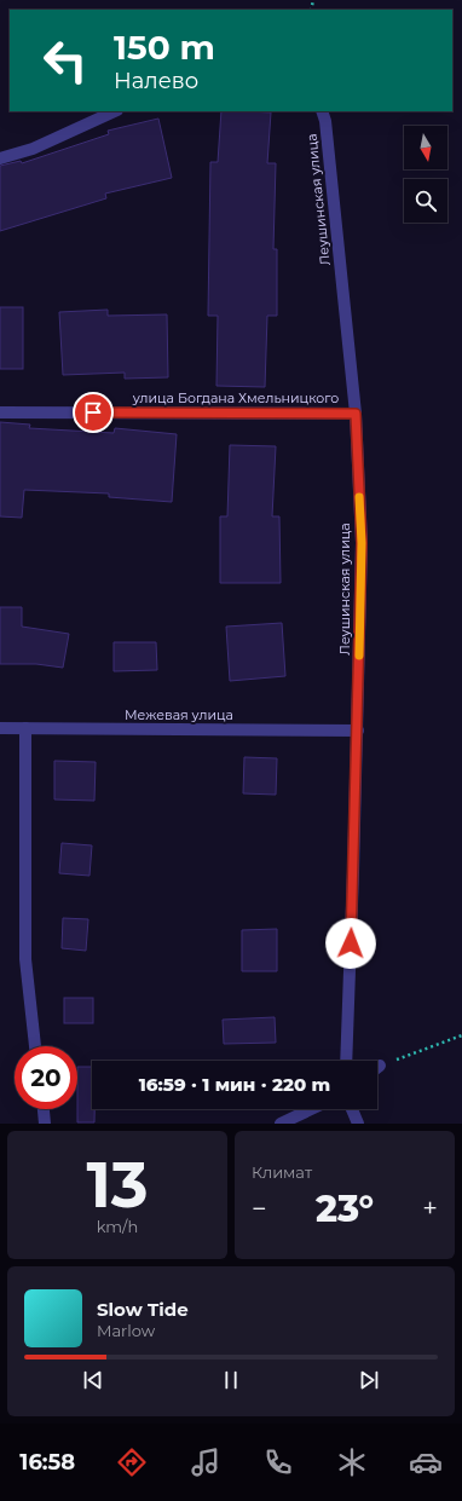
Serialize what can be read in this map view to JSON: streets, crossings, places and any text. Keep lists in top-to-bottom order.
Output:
{
  "streets": {
    "street": ["Леушинская улица", "улица Богдана Хмельницкого", "Межевая улица"]
  },
  "crossings": [
    ["Леушинская улица", "улица Богдана Хмельницкого"],
    ["Леушинская улица", "Межевая улица"]
  ],
  "north": "bottom",
  "page": {
    "turn": ["150 m", "Налево"],
    "limit": "20",
    "trip": "16:59 · 1 мин · 220 m",
    "tile": [
      ["13", "km/h"],
      "Климат"
    ],
    "heat": ["−", "23°", "+"],
    "song": ["Slow Tide", "Marlow"],
    "tabs": "16:58"
  }
}
